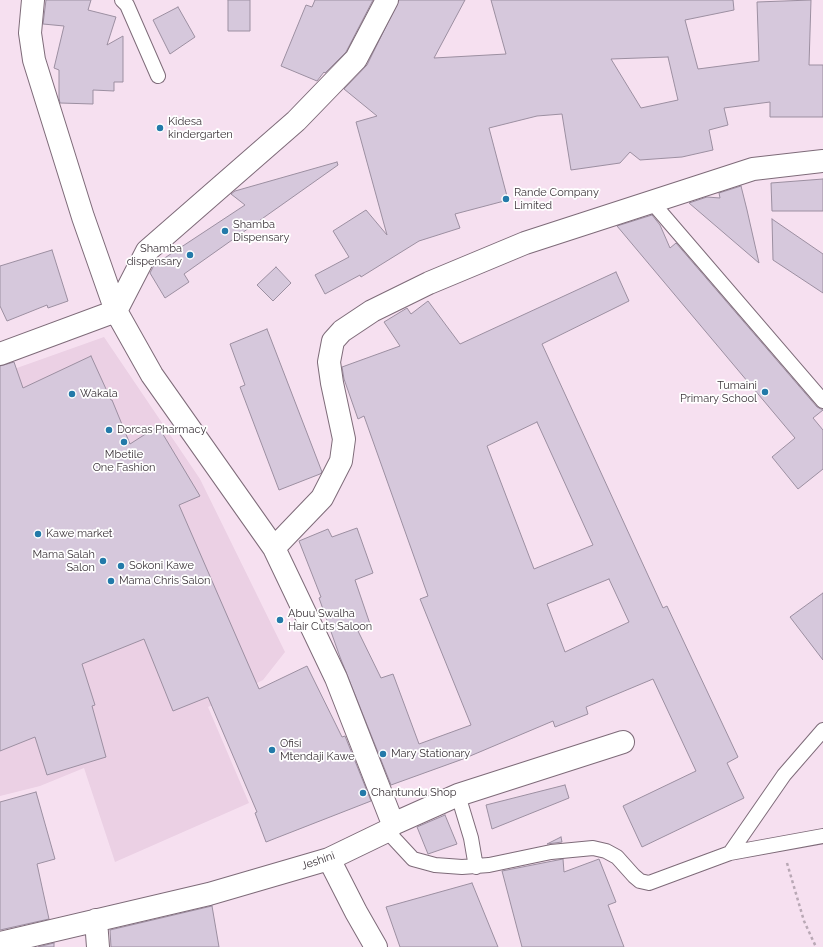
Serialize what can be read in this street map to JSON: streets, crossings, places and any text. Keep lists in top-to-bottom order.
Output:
{
  "streets": {
    "street": ["Jeshini"]
  },
  "places": [
    "Kidesa kindergarten",
    "Rande Company Limited",
    "Shamba Dispensary",
    "Shamba dispensary",
    "Tumaini Primary School",
    "Wakala",
    "Dorcas Pharmacy",
    "Mbetile One Fashion",
    "Kawe market",
    "Mama Salah Salon",
    "Sokoni Kawe",
    "Mama Chris Salon",
    "Abuu Swalha Hair Cuts Saloon",
    "Ofisi Mtendaji Kawe",
    "Mary Stationary",
    "Chantundu Shop"
  ]
}
